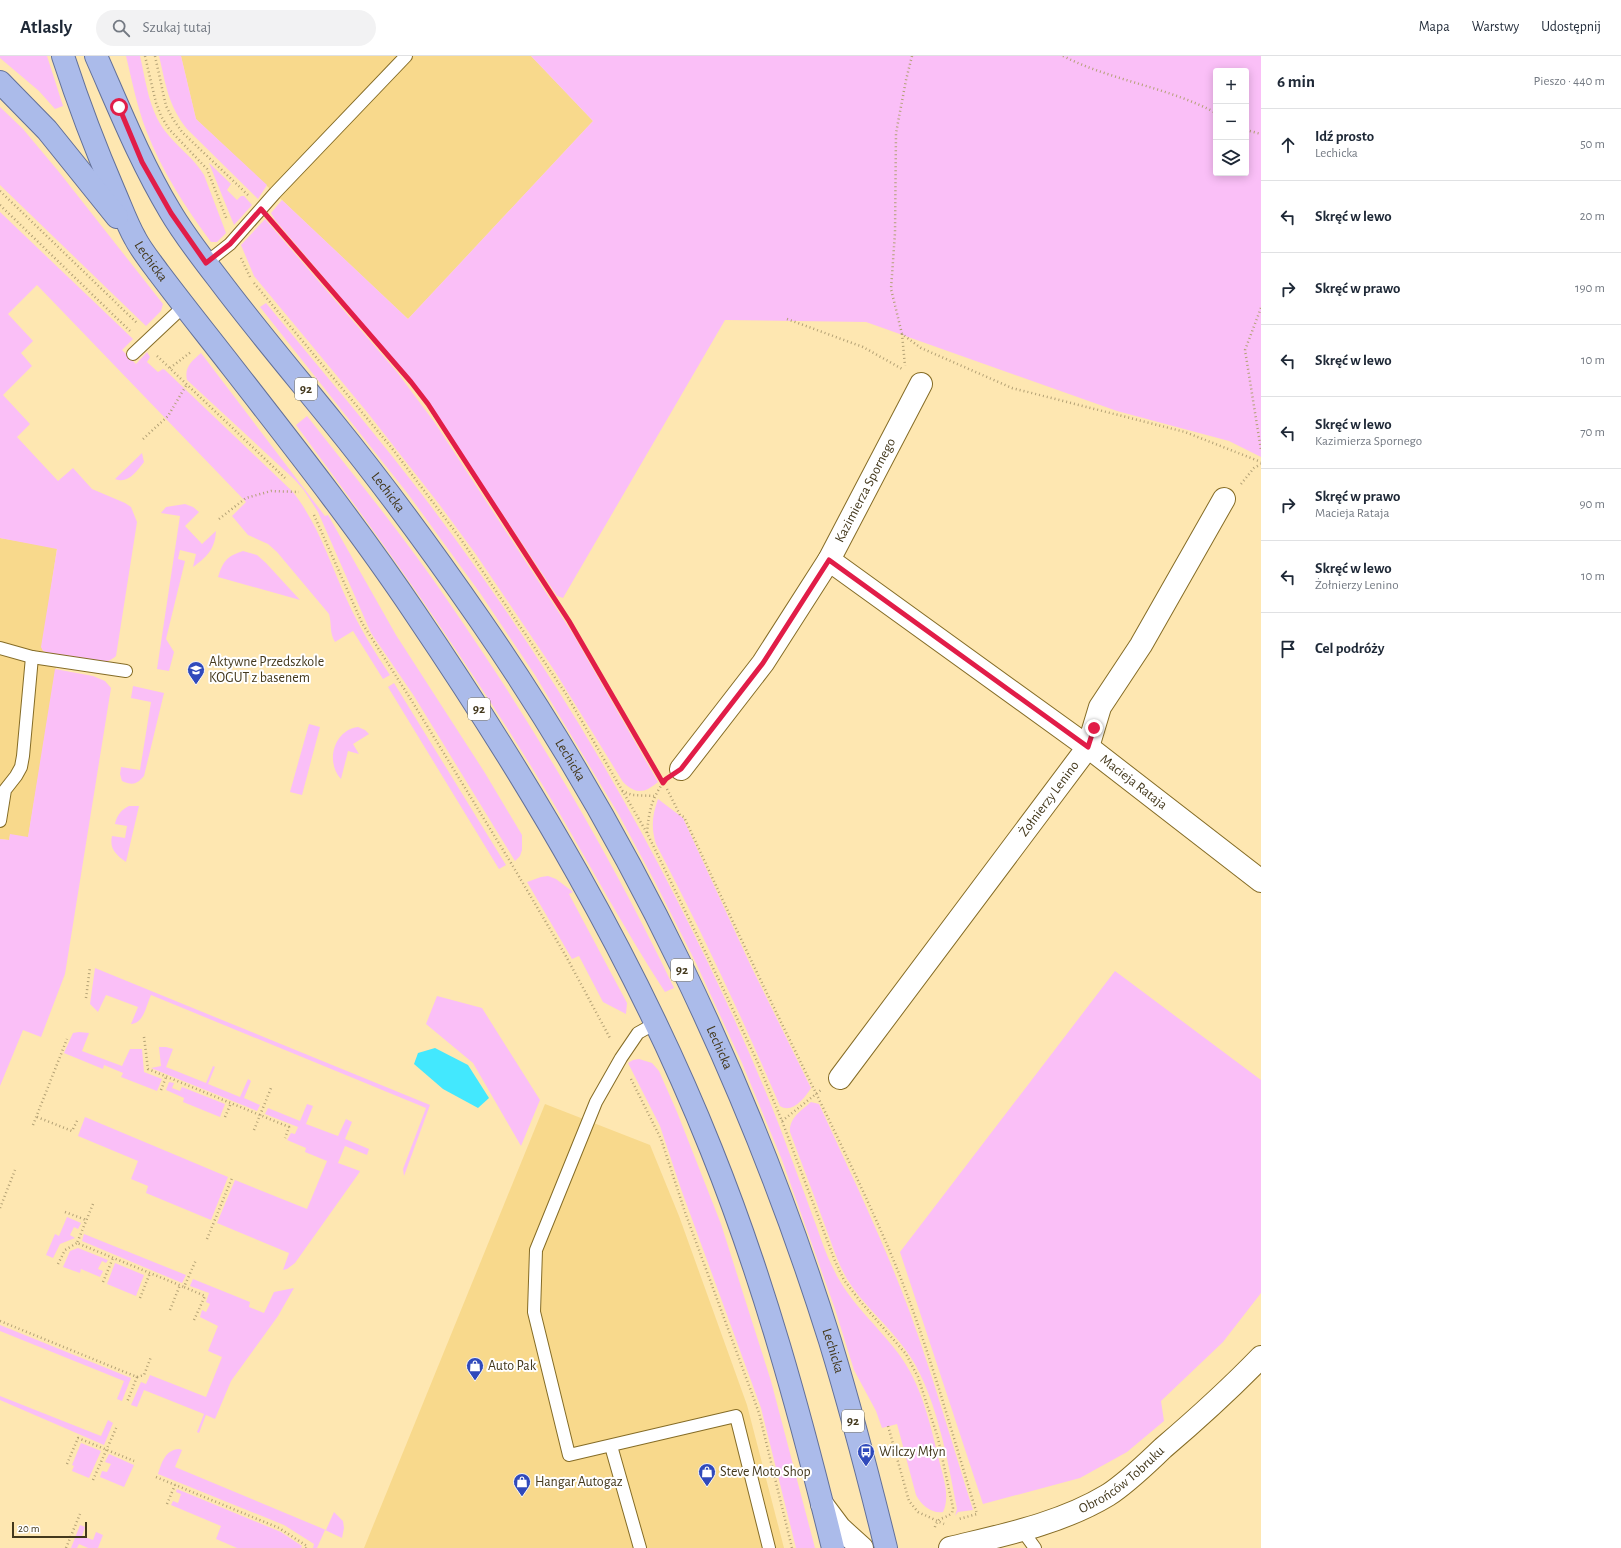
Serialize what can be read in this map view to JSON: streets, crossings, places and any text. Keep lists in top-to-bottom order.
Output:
{
  "streets": {
    "main road": ["Lechicka", "92"],
    "street": [
      "Kazimierza Spornego",
      "Macieja Rataja",
      "Żołnierzy Lenino",
      "Obrońców Tobruku"
    ]
  },
  "crossings": [
    ["Kazimierza Spornego", "Macieja Rataja"],
    ["Macieja Rataja", "Żołnierzy Lenino"]
  ],
  "places": {
    "school or university": ["Aktywne Przedszkole KOGUT z basenem"],
    "shop": ["Auto Pak", "Steve Moto Shop", "Hangar Autogaz"],
    "bus stop": ["Wilczy Młyn"]
  },
  "scale_bar": "20 m",
  "page": {
    "header": "Atlasly",
    "search": "Szukaj tutaj",
    "nav": ["Mapa", "Warstwy", "Udostępnij"],
    "heading": ["6 min", "Pieszo · 440 m"],
    "map_buttons": ["+", "−"],
    "list": [
      ["Idź prosto", "Lechicka", "50 m"],
      ["Skręć w lewo", "20 m"],
      ["Skręć w prawo", "190 m"],
      ["Skręć w lewo", "10 m"],
      ["Skręć w lewo", "Kazimierza Spornego", "70 m"],
      ["Skręć w prawo", "Macieja Rataja", "90 m"],
      ["Skręć w lewo", "Żołnierzy Lenino", "10 m"],
      "Cel podróży"
    ],
    "scale": "20 m"
  }
}
